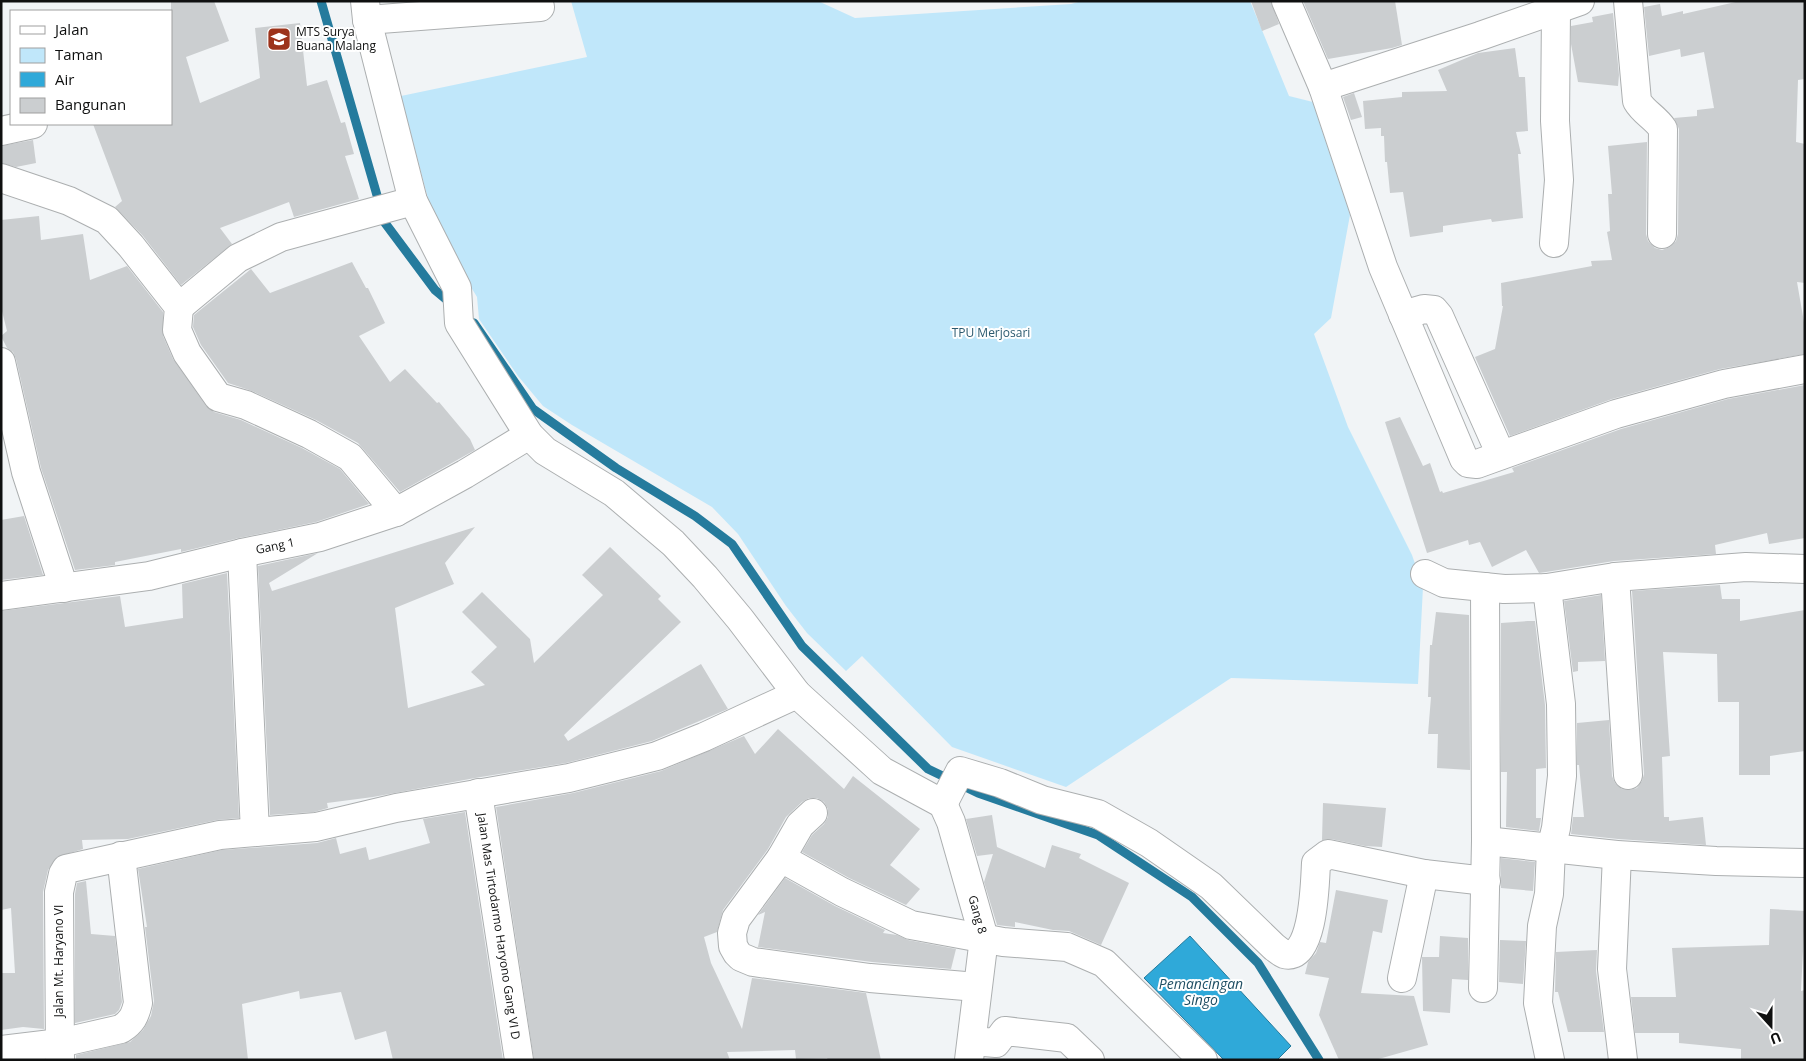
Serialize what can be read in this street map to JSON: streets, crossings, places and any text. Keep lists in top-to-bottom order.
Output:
{
  "streets": {
    "street": [
      "Gang 1",
      "Gang 8",
      "Jalan Mas Tirtodarmo Haryono Gang VI D",
      "Jalan Mt. Haryano VI"
    ]
  },
  "water": ["Pemancingan Singo"],
  "parks": ["TPU Merjosari"],
  "places": {
    "school or university": ["MTS Surya Buana Malang"]
  },
  "legend": [
    "Jalan",
    "Taman",
    "Air",
    "Bangunan"
  ],
  "north": "bottom"
}
